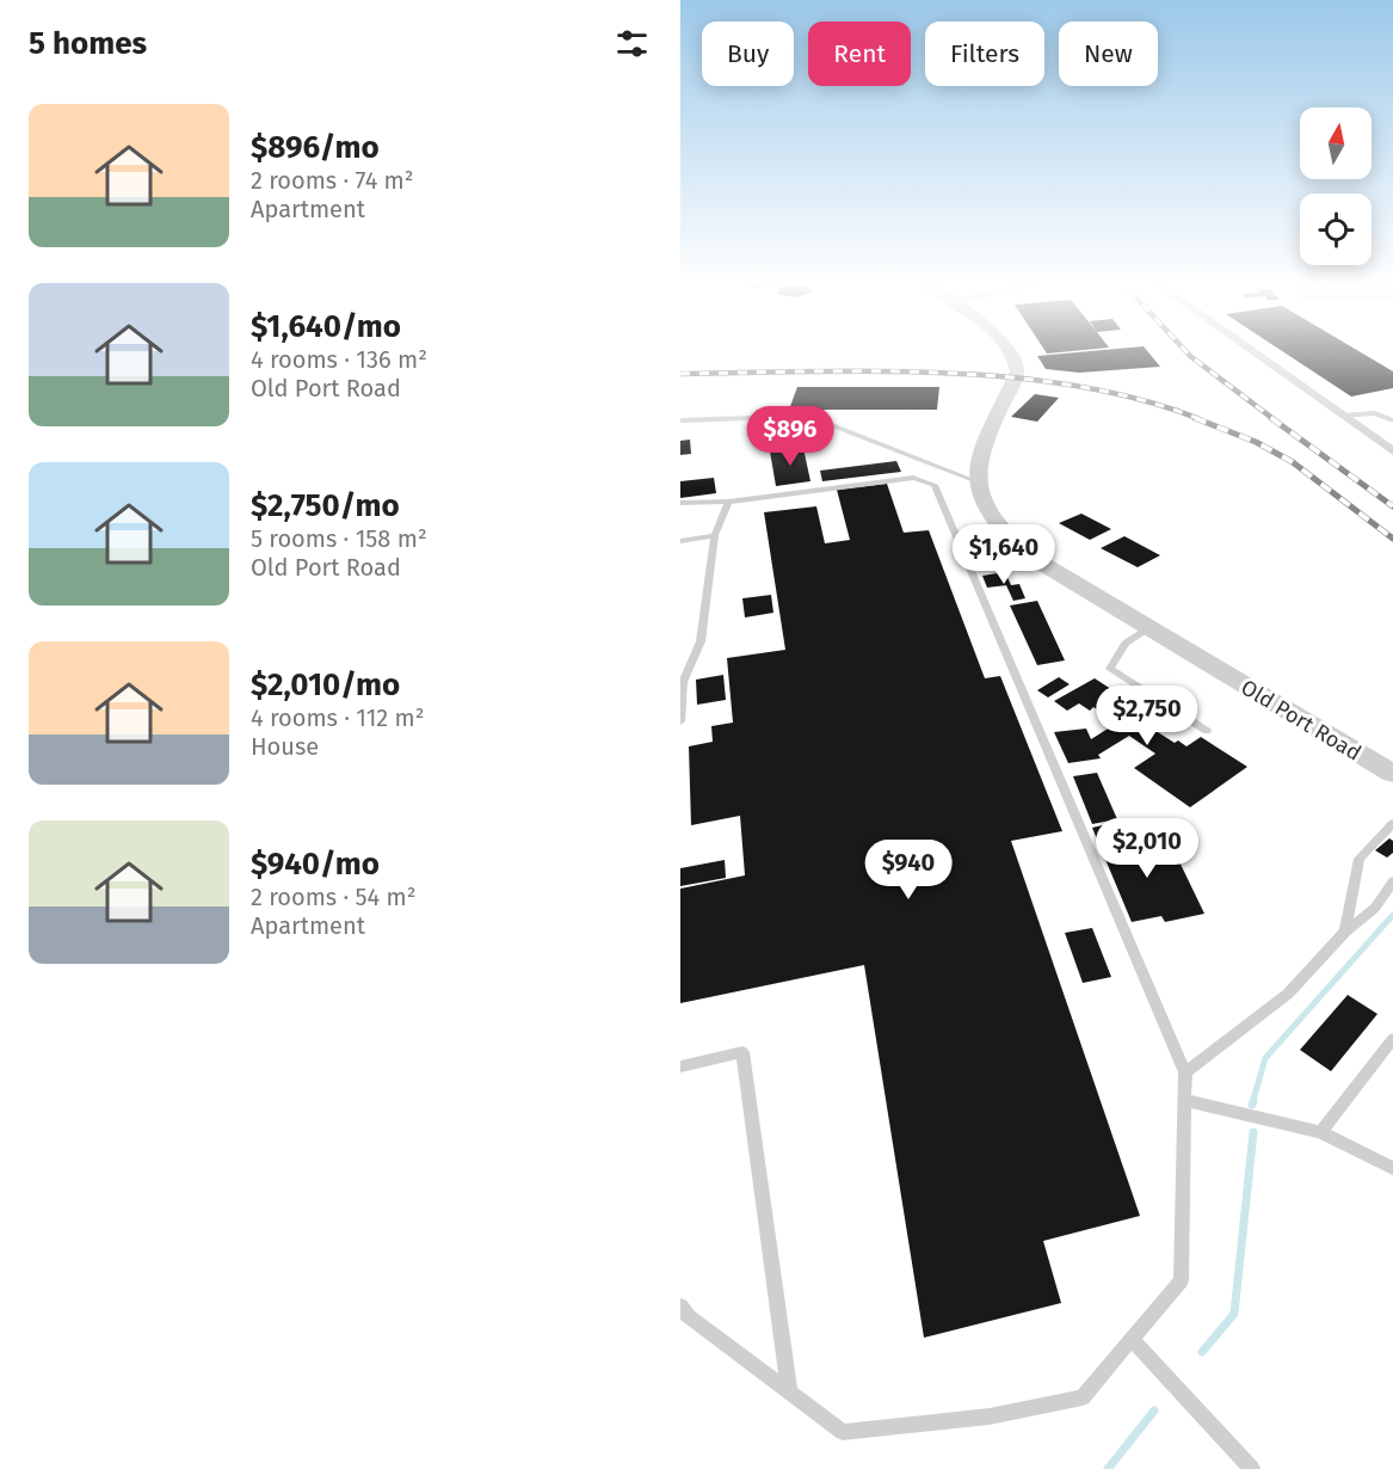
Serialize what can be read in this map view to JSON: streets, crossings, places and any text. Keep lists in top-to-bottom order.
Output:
{
  "streets": {
    "street": ["Old Port Road"]
  },
  "north": "top",
  "page": {
    "heading": "5 homes",
    "chip": [
      "Buy",
      "Rent",
      "Filters",
      "New"
    ],
    "list": [
      {
        "name": "$896/mo",
        "note": "2 rooms · 74 m² · Apartment"
      },
      {
        "name": "$1,640/mo",
        "note": "4 rooms · 136 m² · Old Port Road"
      },
      {
        "name": "$2,750/mo",
        "note": "5 rooms · 158 m² · Old Port Road"
      },
      {
        "name": "$2,010/mo",
        "note": "4 rooms · 112 m² · House"
      },
      {
        "name": "$940/mo",
        "note": "2 rooms · 54 m² · Apartment"
      }
    ],
    "price": [
      "$896",
      "$1,640",
      "$2,750",
      "$2,010",
      "$940"
    ]
  }
}
